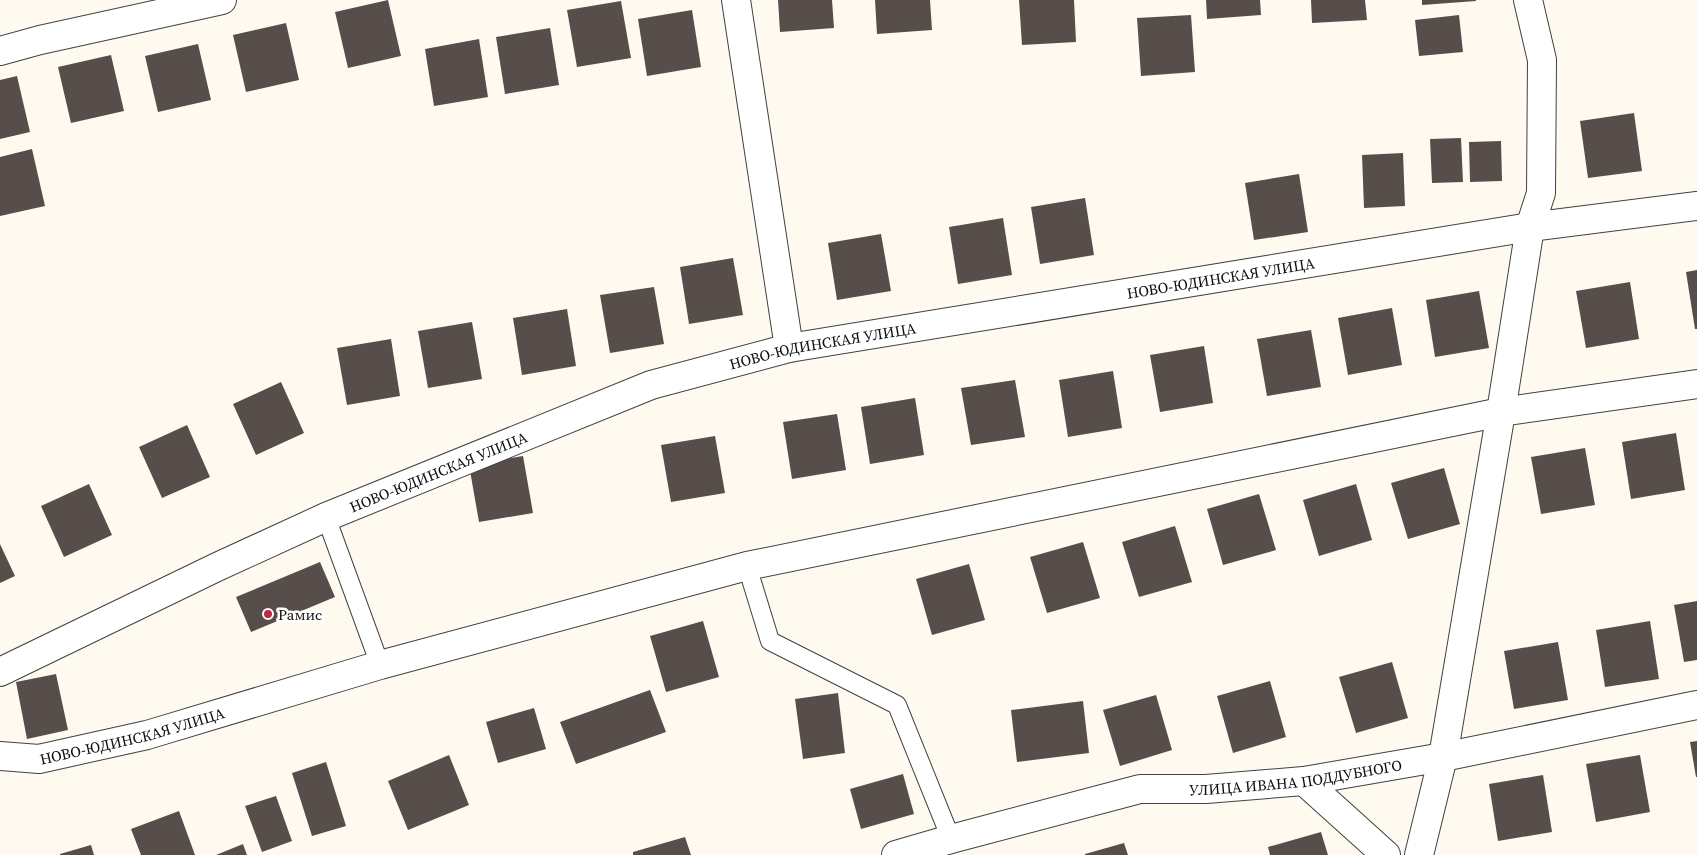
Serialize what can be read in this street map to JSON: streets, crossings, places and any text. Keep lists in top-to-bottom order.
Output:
{
  "streets": {
    "street": ["НОВО-ЮДИНСКАЯ УЛИЦА", "УЛИЦА ИВАНА ПОДДУБНОГО"]
  },
  "places": ["Рамис"]
}
